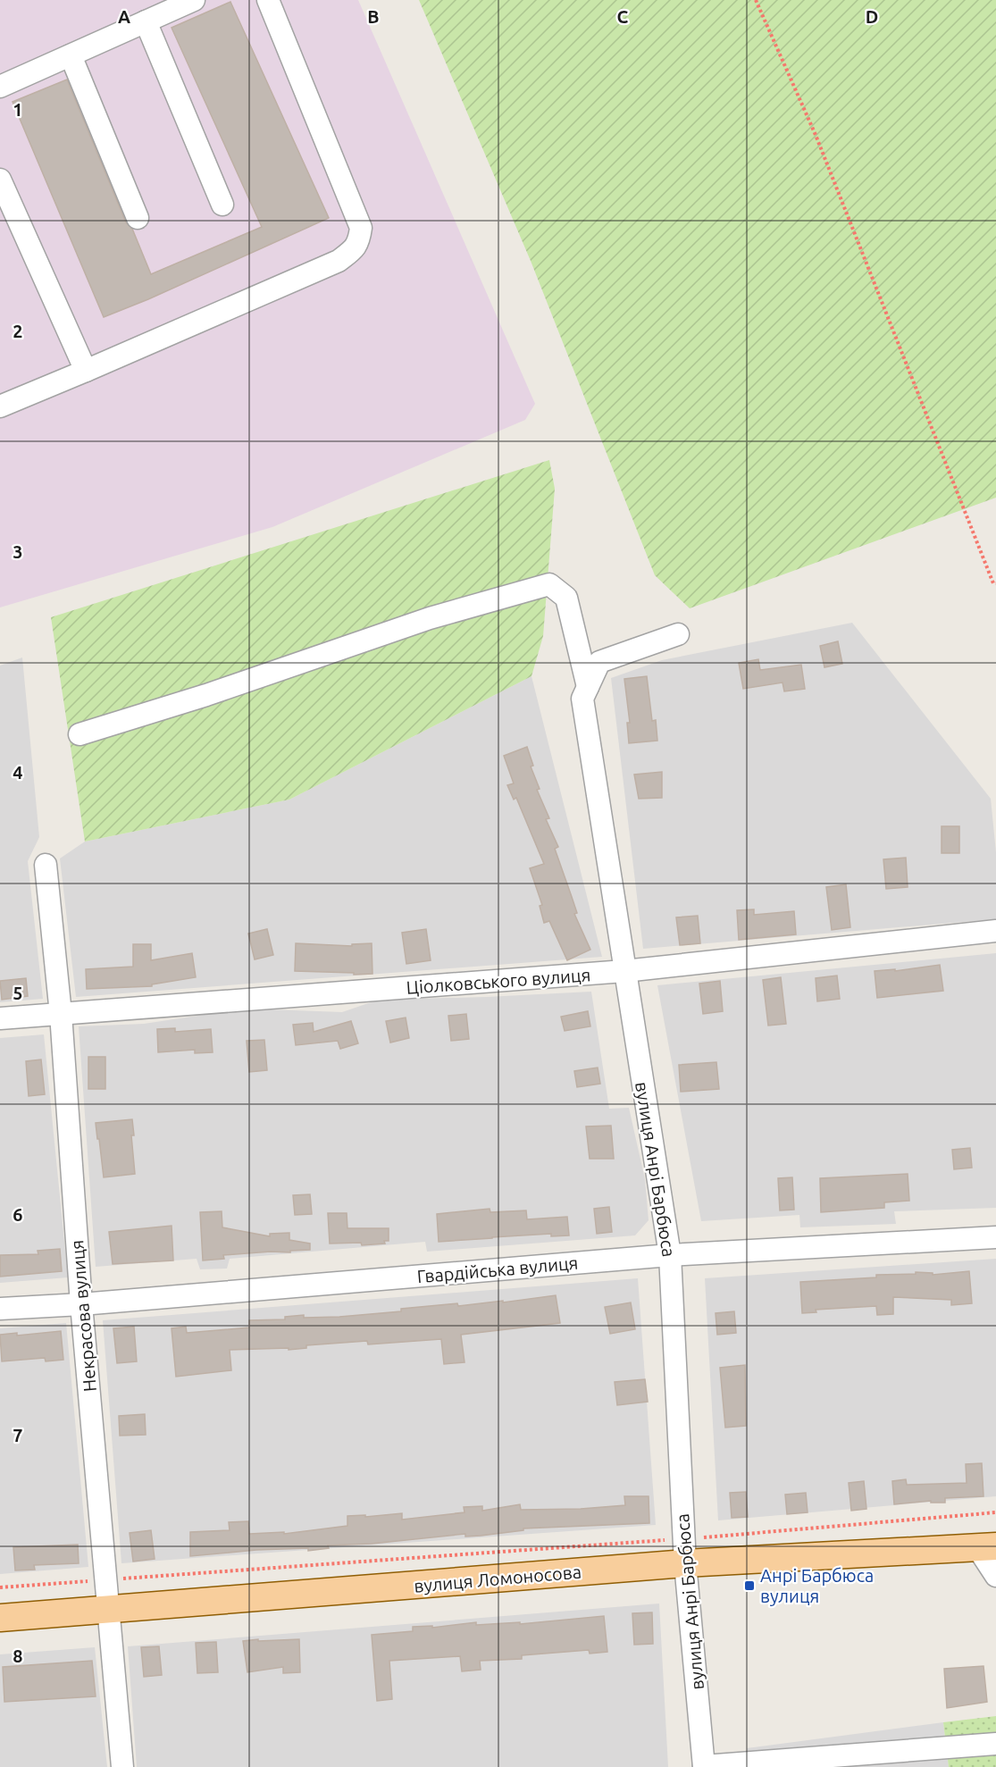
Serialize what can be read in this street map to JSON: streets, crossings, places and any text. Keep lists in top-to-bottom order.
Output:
{
  "streets": {
    "main road": ["вулиця Ломоносова"],
    "street": [
      "Ціолковського вулиця",
      "вулиця Анрі Барбюса",
      "Гвардійська вулиця",
      "Некрасова вулиця"
    ]
  },
  "crossings": [
    ["Ціолковського вулиця", "вулиця Анрі Барбюса"],
    ["Ціолковського вулиця", "Некрасова вулиця"],
    ["вулиця Анрі Барбюса", "Гвардійська вулиця"],
    ["вулиця Анрі Барбюса", "вулиця Ломоносова"],
    ["Гвардійська вулиця", "Некрасова вулиця"],
    ["Некрасова вулиця", "вулиця Ломоносова"]
  ],
  "places": {
    "transit": ["Анрі Барбюса вулиця"]
  },
  "grid": {
    "columns": [
      "A",
      "B",
      "C",
      "D"
    ],
    "rows": [
      "1",
      "2",
      "3",
      "4",
      "5",
      "6",
      "7",
      "8"
    ]
  }
}
